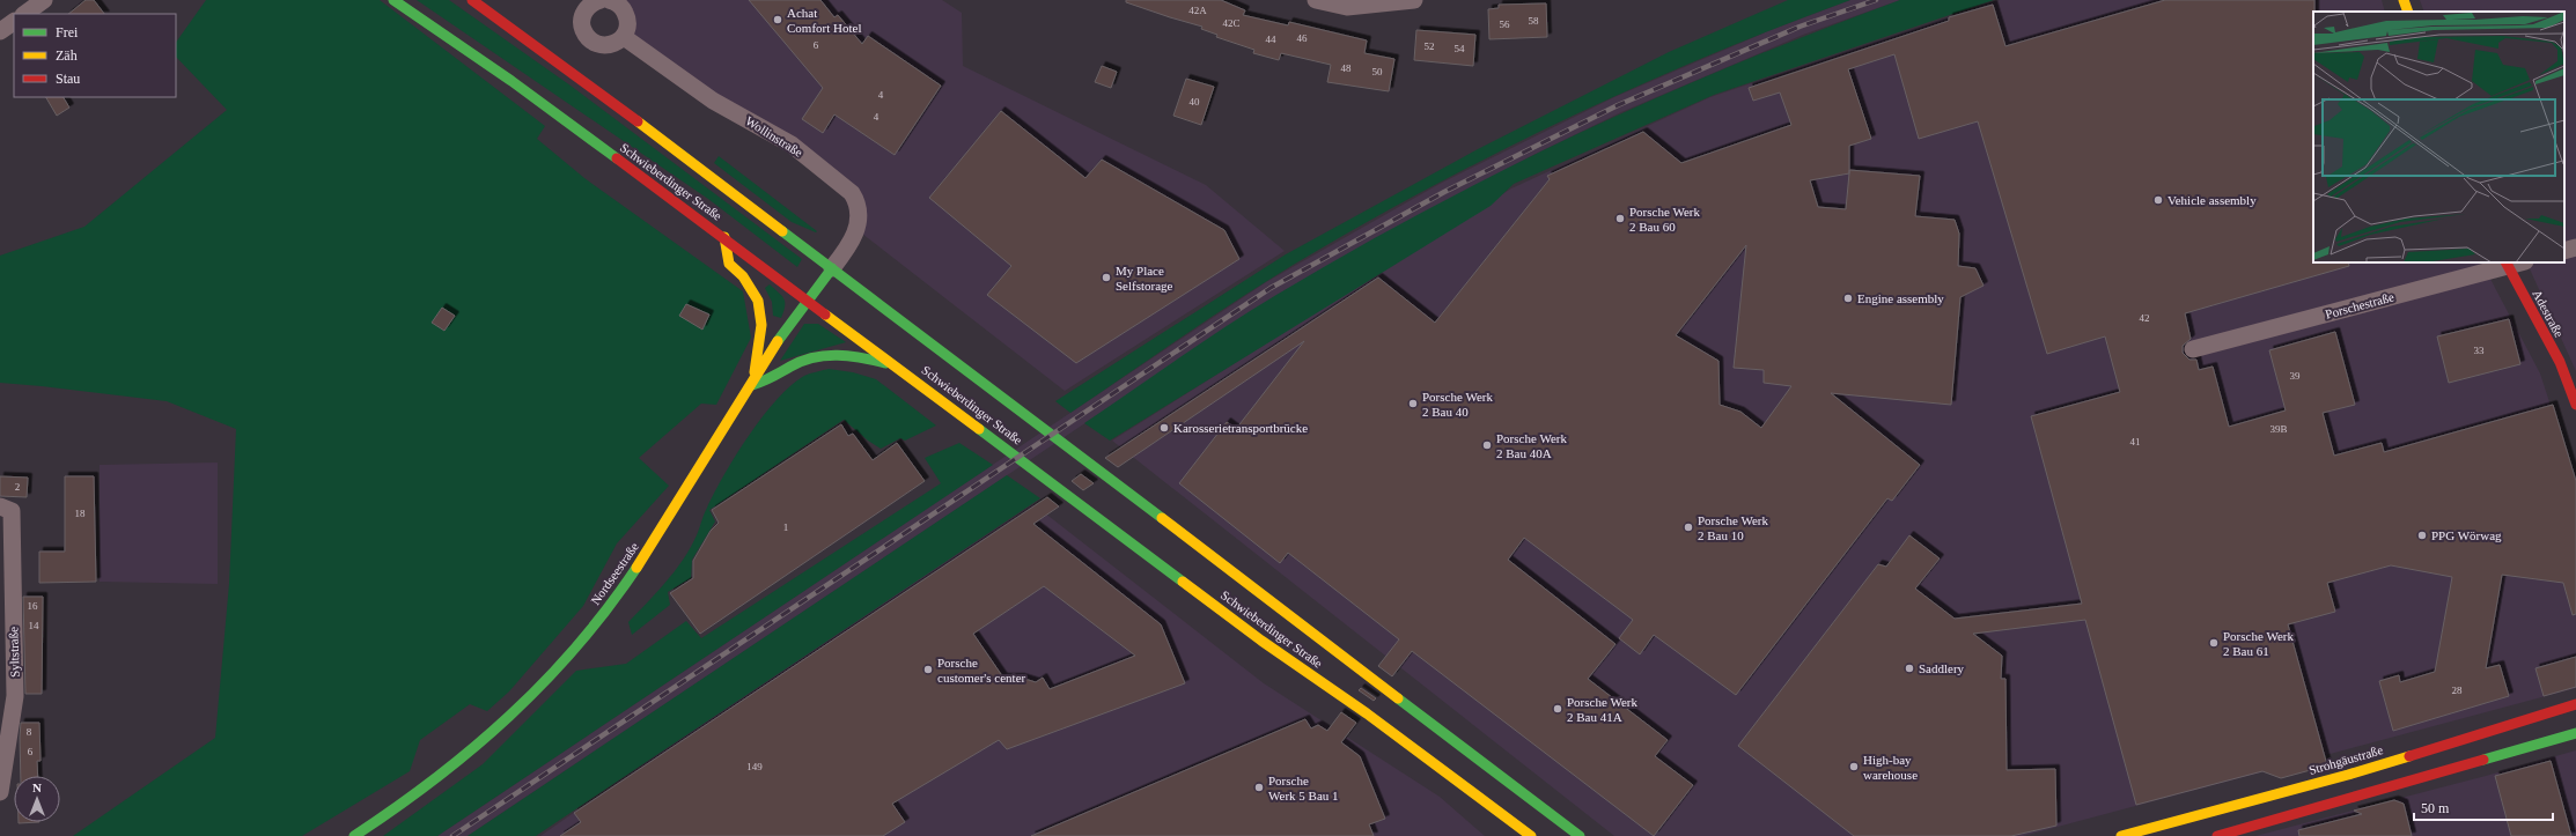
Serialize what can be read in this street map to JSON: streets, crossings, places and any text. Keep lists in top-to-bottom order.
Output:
{
  "streets": {
    "main road": [
      "Schwieberdinger Straße",
      "Adestraße",
      "Nordseestraße",
      "Strohgäustraße"
    ],
    "street": ["Wollinstraße", "Porschestraße", "Syltstraße"]
  },
  "crossings": [
    ["Wollinstraße", "Schwieberdinger Straße"],
    ["Wollinstraße", "Nordseestraße"],
    ["Schwieberdinger Straße", "Nordseestraße"],
    ["Porschestraße", "Adestraße"]
  ],
  "places": [
    "Achat Comfort Hotel",
    "Vehicle assembly",
    "Porsche Werk 2 Bau 60",
    "My Place Selfstorage",
    "Engine assembly",
    "Porsche Werk 2 Bau 40",
    "Karosserietransportbrücke",
    "Porsche Werk 2 Bau 40A",
    "Porsche Werk 2 Bau 10",
    "PPG Wörwag",
    "Porsche Werk 2 Bau 61",
    "Saddlery",
    "Porsche customer's center",
    "Porsche Werk 2 Bau 41A",
    "High-bay warehouse",
    "Porsche Werk 5 Bau 1"
  ],
  "house_numbers": [
    "42A",
    "58",
    "42C",
    "56",
    "46",
    "44",
    "6",
    "52",
    "54",
    "48",
    "50",
    "4",
    "40",
    "4",
    "42",
    "33",
    "39",
    "39B",
    "41",
    "2",
    "18",
    "1",
    "16",
    "14",
    "28",
    "8",
    "6",
    "149"
  ],
  "legend": ["Frei", "Zäh", "Stau"],
  "scale_bar": "50 m",
  "north": "top"
}
